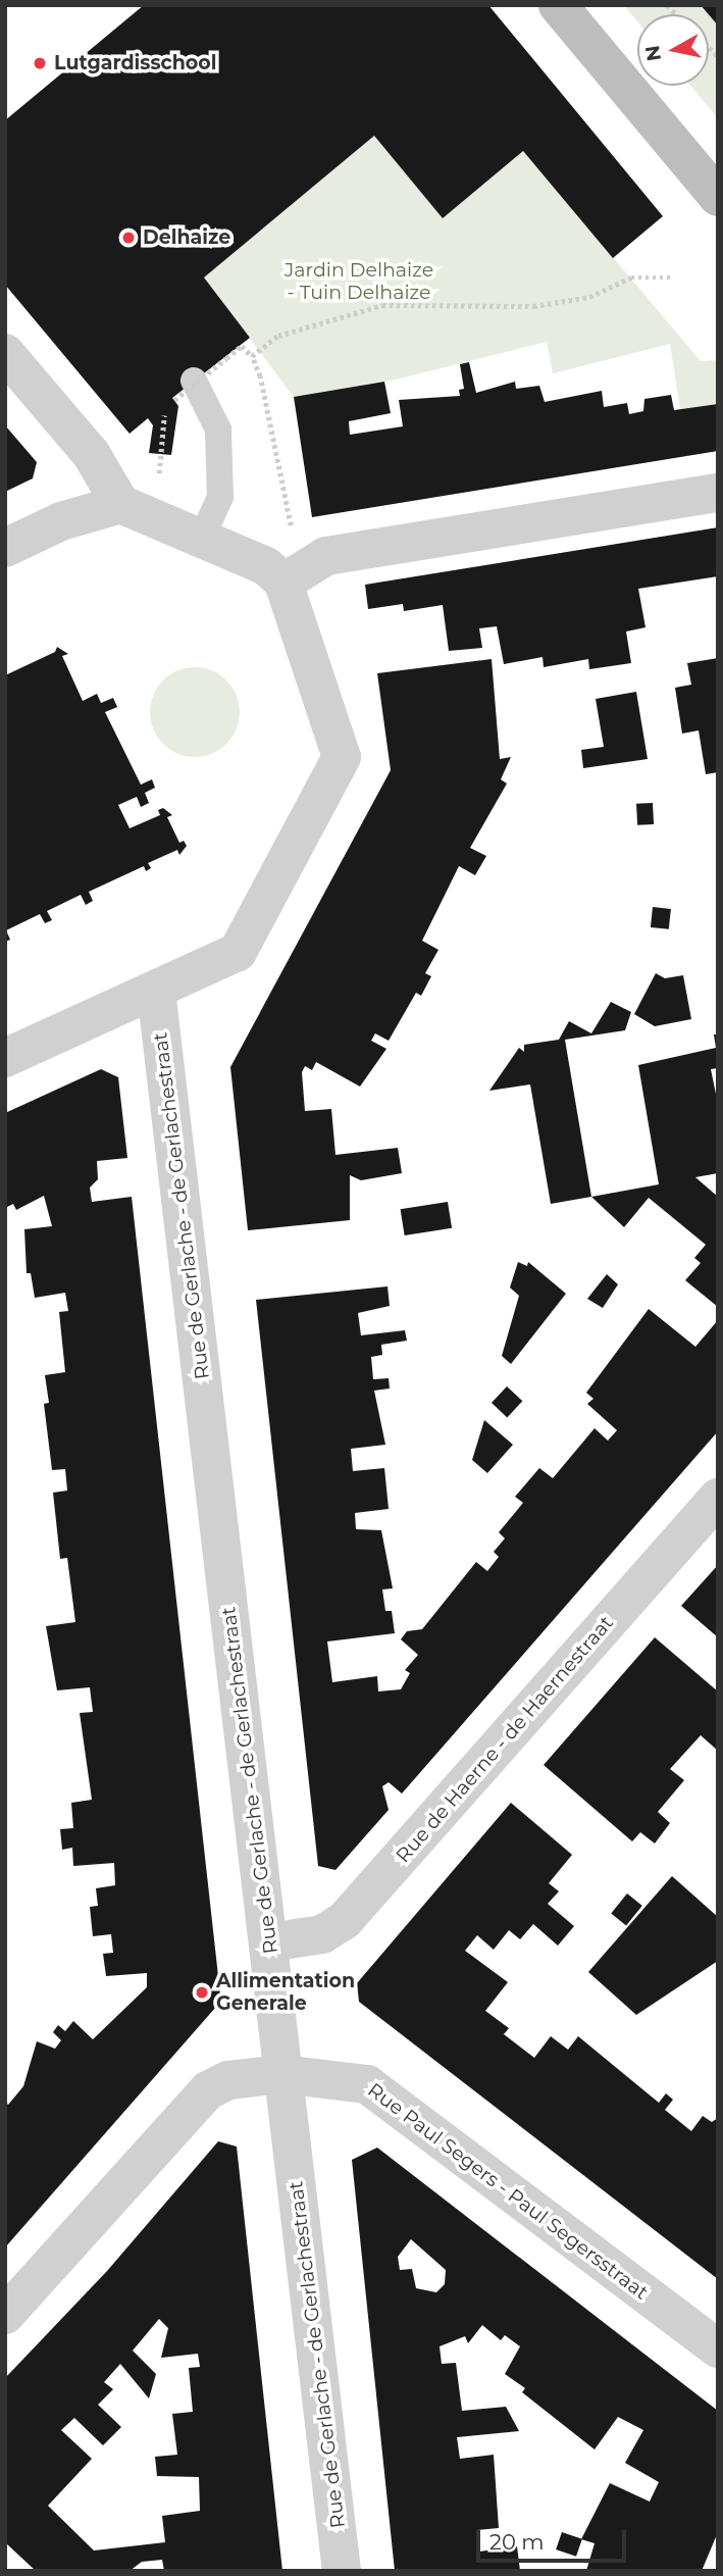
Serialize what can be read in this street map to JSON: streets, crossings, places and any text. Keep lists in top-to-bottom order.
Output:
{
  "streets": {
    "street": ["Rue de Gerlache - de Gerlachestraat", "Rue de Haerne - de Haernestraat", "Rue Paul Segers - Paul Segersstraat"]
  },
  "crossings": [
    ["Rue de Gerlache - de Gerlachestraat", "Rue de Haerne - de Haernestraat"],
    ["Rue de Gerlache - de Gerlachestraat", "Rue Paul Segers - Paul Segersstraat"]
  ],
  "parks": ["Jardin Delhaize - Tuin Delhaize"],
  "places": ["Lutgardisschool", "Delhaize", "Allimentation Generale"],
  "scale_bar": "20 m",
  "north": "left"
}
